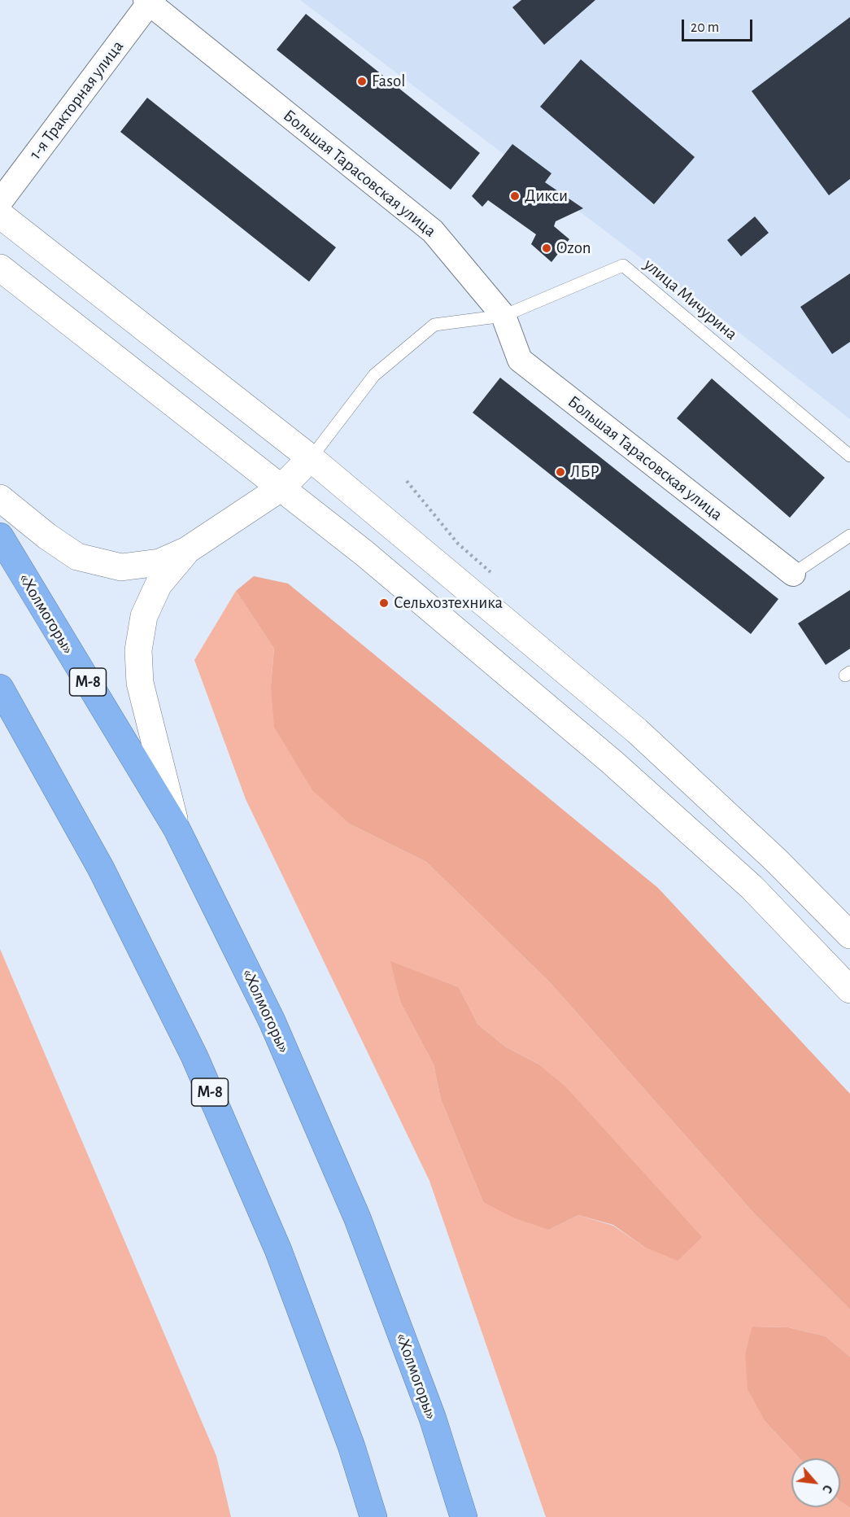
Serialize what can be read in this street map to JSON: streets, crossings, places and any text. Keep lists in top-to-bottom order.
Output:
{
  "streets": {
    "highway": ["«Холмогоры»", "М-8"],
    "street": ["1-я Тракторная улица", "Большая Тарасовская улица"],
    "lane": ["улица Мичурина"]
  },
  "crossings": [
    ["1-я Тракторная улица", "Большая Тарасовская улица"],
    ["Большая Тарасовская улица", "улица Мичурина"]
  ],
  "places": [
    "Fasol",
    "Дикси",
    "Ozon",
    "ЛБР",
    "Сельхозтехника"
  ],
  "scale_bar": "20 m",
  "north": "bottom right"
}
